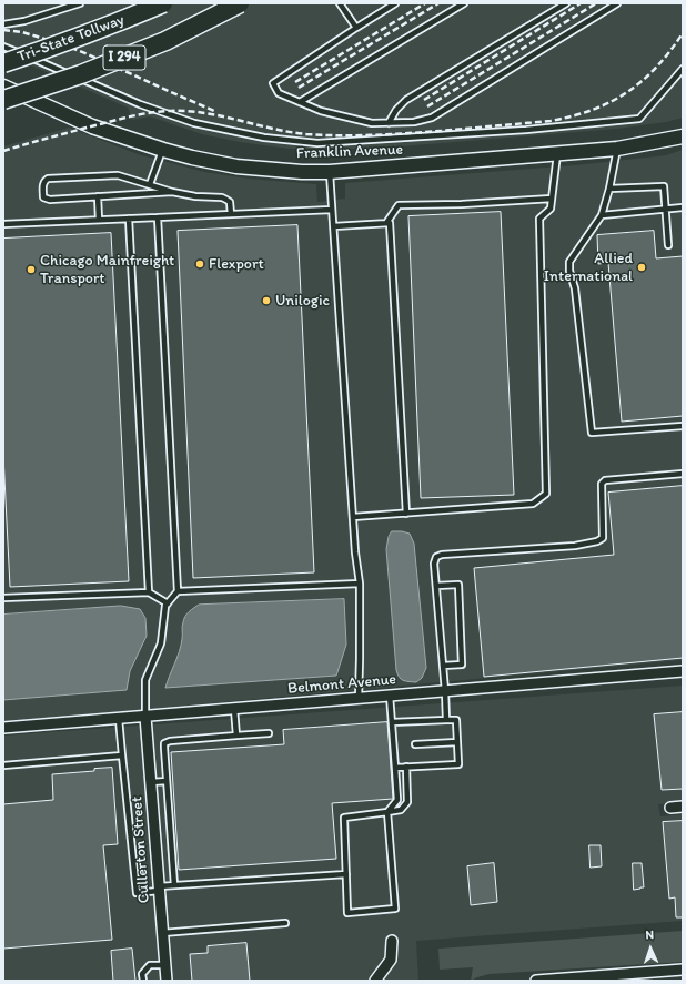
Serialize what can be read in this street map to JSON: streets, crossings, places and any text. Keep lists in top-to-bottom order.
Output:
{
  "streets": {
    "highway": ["Tri-State Tollway", "I 294"],
    "main road": ["Franklin Avenue"],
    "street": ["Belmont Avenue", "Cullerton Street"]
  },
  "crossings": [
    ["Belmont Avenue", "Cullerton Street"]
  ],
  "places": [
    "Flexport",
    "Allied International",
    "Chicago Mainfreight Transport",
    "Unilogic"
  ],
  "north": "top"
}
